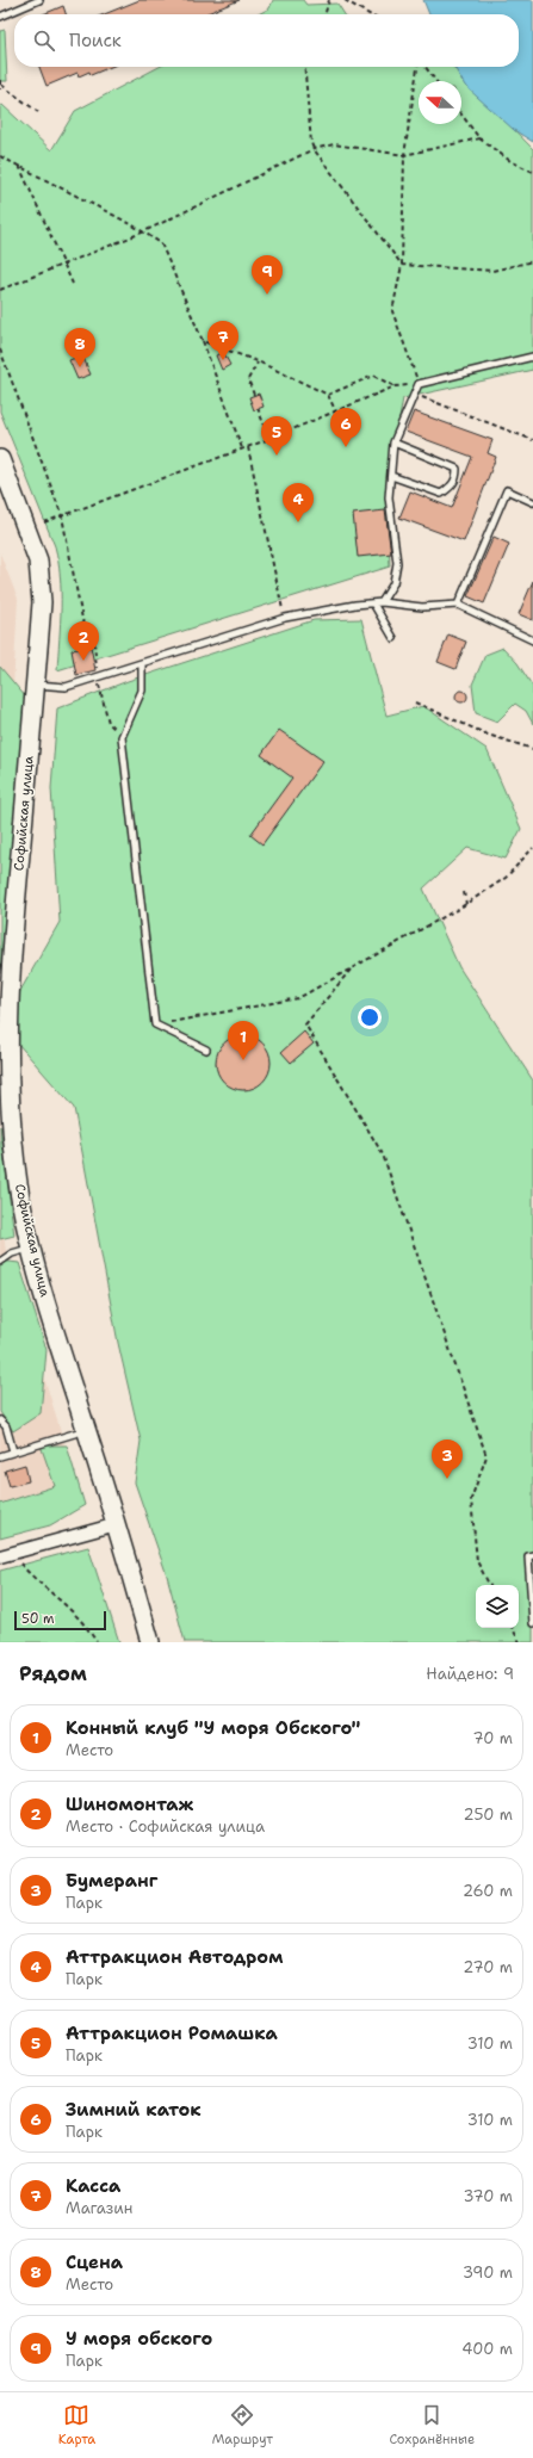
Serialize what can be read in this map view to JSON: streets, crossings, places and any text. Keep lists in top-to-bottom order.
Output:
{
  "streets": {
    "main road": ["Софийская улица"]
  },
  "scale_bar": "50 m",
  "north": "left",
  "page": {
    "search": "Поиск",
    "pins": [
      "9",
      "7",
      "8",
      "6",
      "5",
      "4",
      "2",
      "1",
      "3"
    ],
    "scale": "50 m",
    "heading": ["Рядом", "Найдено: 9"],
    "list": [
      {
        "mark": "1",
        "name": "Конный клуб \"У моря Обского\"",
        "note": "Место",
        "value": "70 m"
      },
      {
        "mark": "2",
        "name": "Шиномонтаж",
        "note": "Место · Софийская улица",
        "value": "250 m"
      },
      {
        "mark": "3",
        "name": "Бумеранг",
        "note": "Парк",
        "value": "260 m"
      },
      {
        "mark": "4",
        "name": "Аттракцион Автодром",
        "note": "Парк",
        "value": "270 m"
      },
      {
        "mark": "5",
        "name": "Аттракцион Ромашка",
        "note": "Парк",
        "value": "310 m"
      },
      {
        "mark": "6",
        "name": "Зимний каток",
        "note": "Парк",
        "value": "310 m"
      },
      {
        "mark": "7",
        "name": "Касса",
        "note": "Магазин",
        "value": "370 m"
      },
      {
        "mark": "8",
        "name": "Сцена",
        "note": "Место",
        "value": "390 m"
      },
      {
        "mark": "9",
        "name": "У моря обского",
        "note": "Парк",
        "value": "400 m"
      }
    ],
    "nav": ["Карта", "Маршрут", "Сохранённые"]
  }
}
